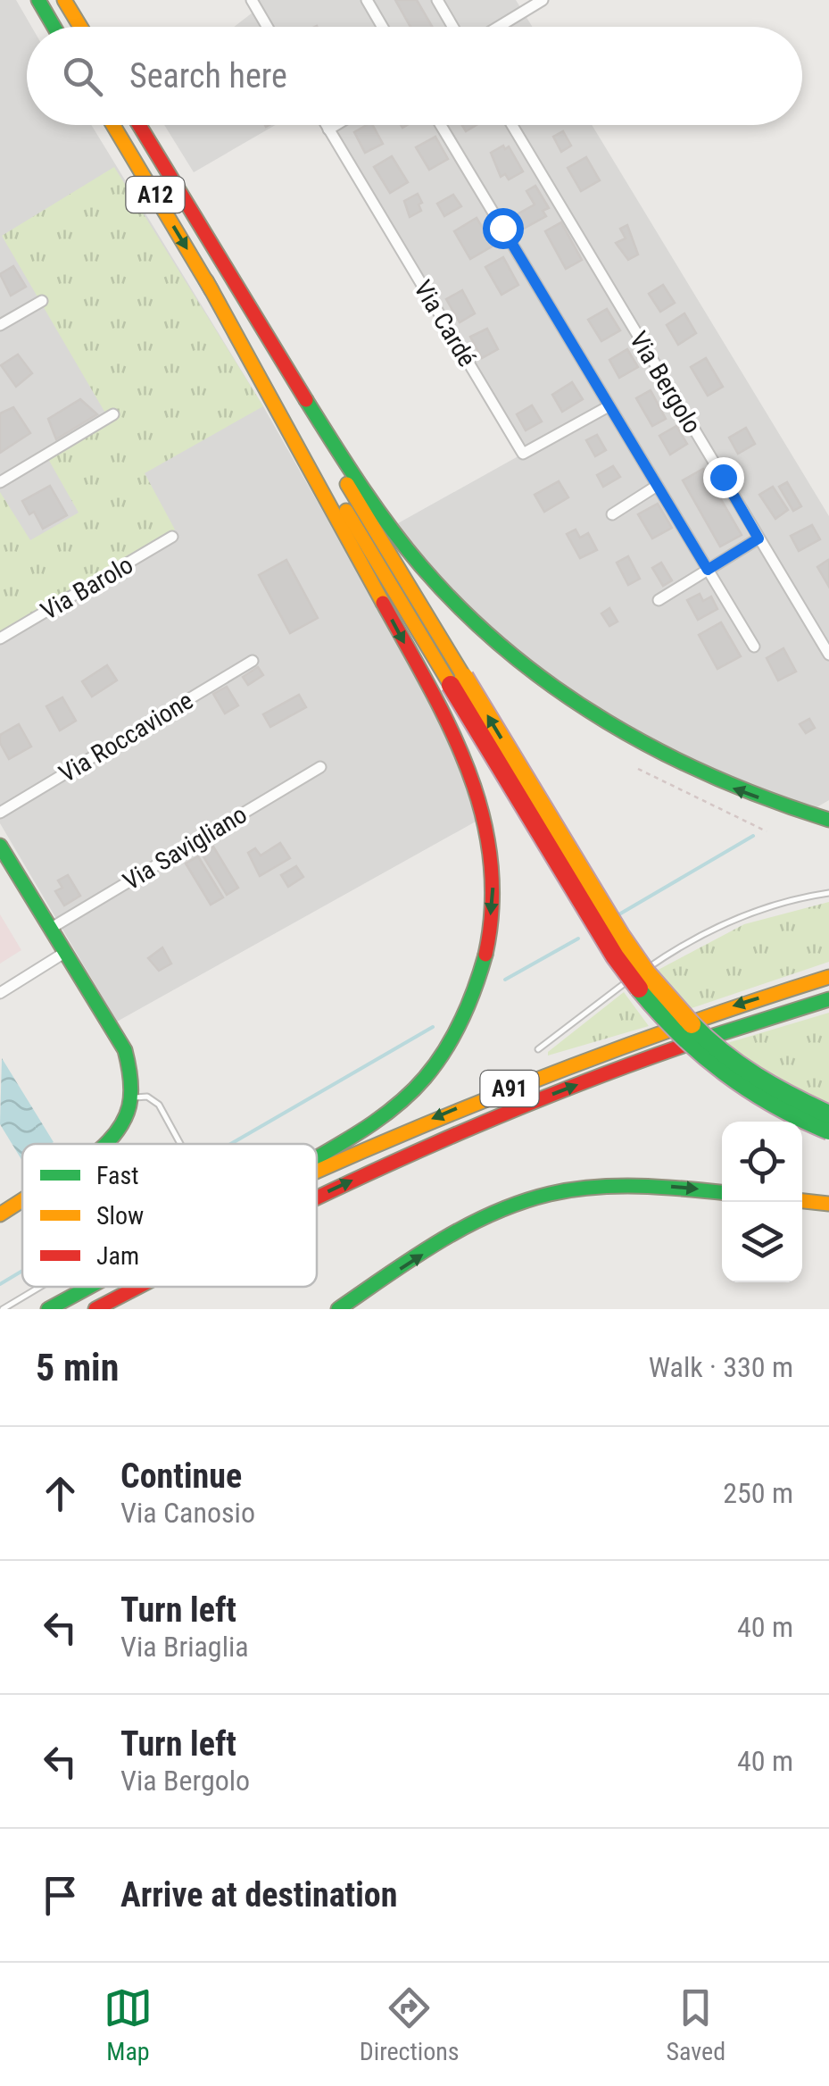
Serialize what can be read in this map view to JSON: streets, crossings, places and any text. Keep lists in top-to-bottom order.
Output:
{
  "streets": {
    "main road": ["A12", "A91"],
    "street": [
      "Via Cardé",
      "Via Bergolo",
      "Via Barolo",
      "Via Roccavione",
      "Via Savigliano"
    ]
  },
  "legend": ["Fast", "Slow", "Jam"],
  "page": {
    "search": "Search here",
    "heading": ["5 min", "Walk · 330 m"],
    "list": [
      ["Continue", "Via Canosio", "250 m"],
      ["Turn left", "Via Briaglia", "40 m"],
      ["Turn left", "Via Bergolo", "40 m"],
      "Arrive at destination"
    ],
    "nav": ["Map", "Directions", "Saved"]
  }
}
